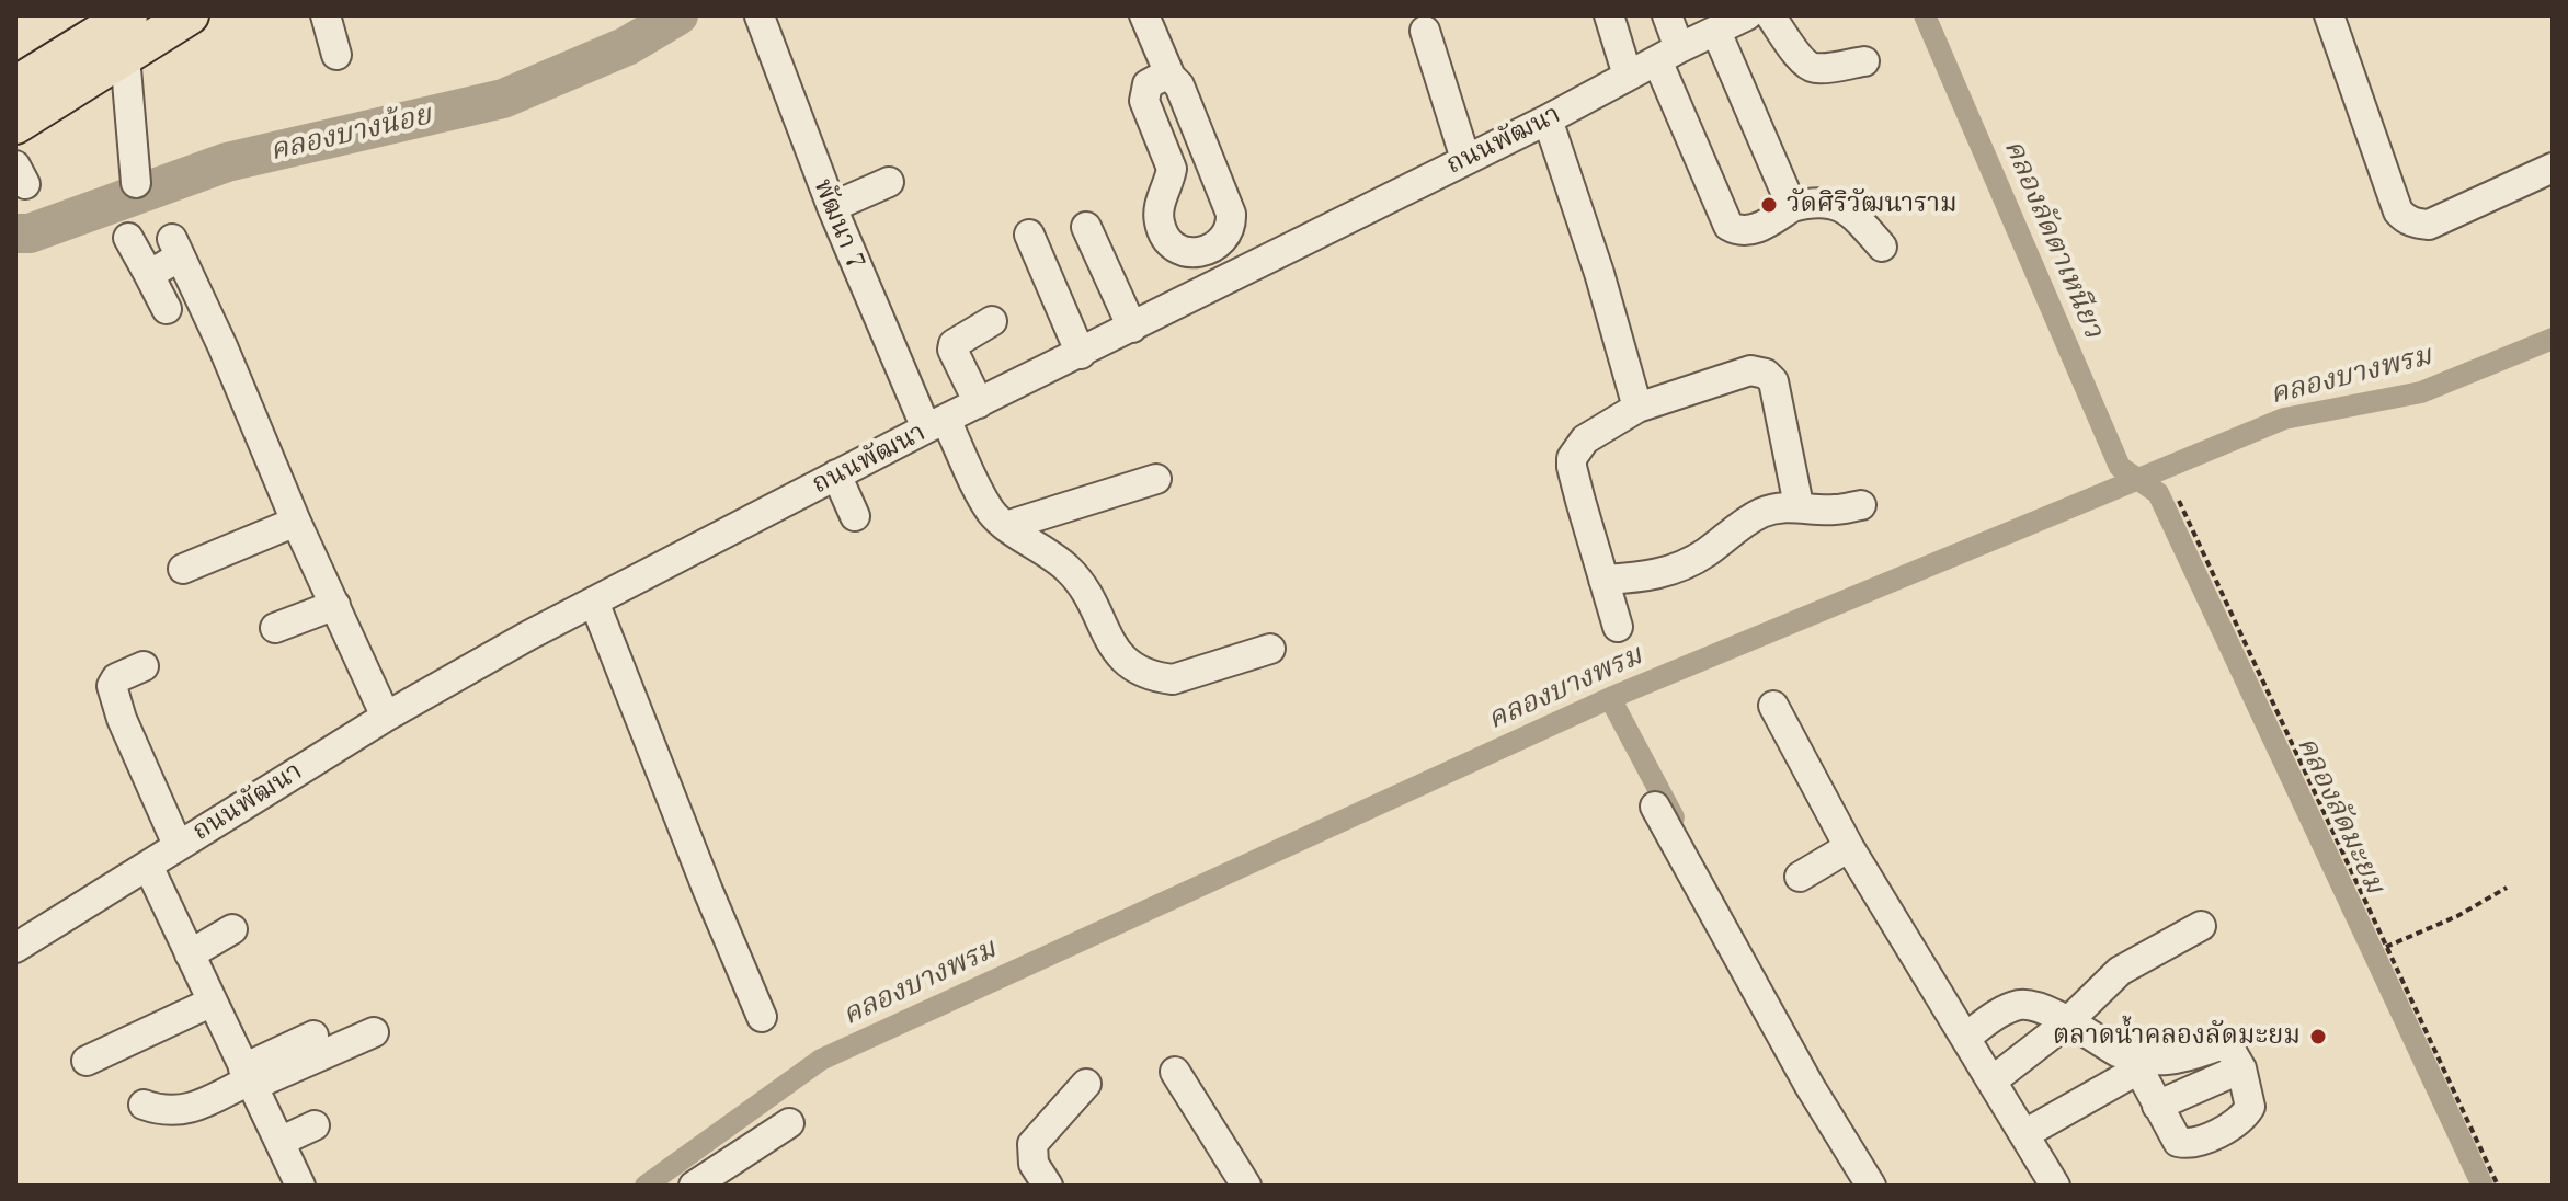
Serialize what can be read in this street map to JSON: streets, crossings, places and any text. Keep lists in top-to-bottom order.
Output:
{
  "streets": {
    "street": ["ถนนพัฒนา", "พัฒนา 7"]
  },
  "crossings": [
    ["ถนนพัฒนา", "พัฒนา 7"]
  ],
  "water": [
    "คลองบางน้อย",
    "คลองลัดตาเหนียว",
    "คลองบางพรม",
    "คลองลัดมะยม"
  ],
  "places": ["วัดศิริวัฒนาราม", "ตลาดน้ำคลองลัดมะยม"]
}
